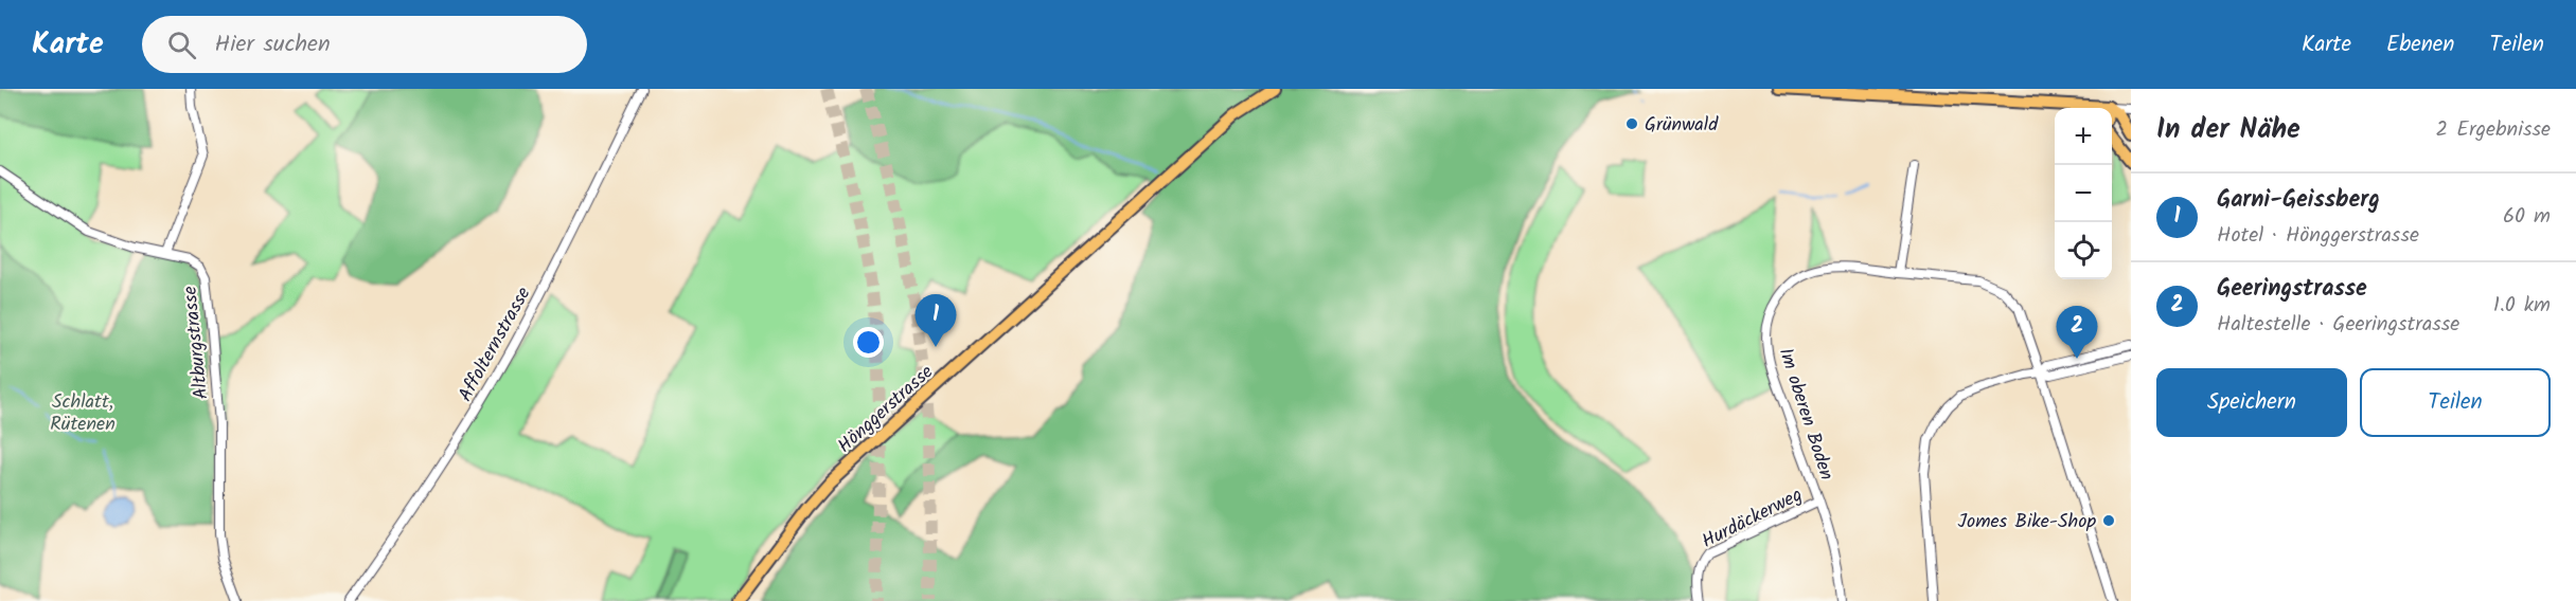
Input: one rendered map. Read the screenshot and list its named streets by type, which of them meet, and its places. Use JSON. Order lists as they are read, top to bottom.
{
  "streets": {
    "main road": ["Hönggerstrasse"],
    "street": [
      "Altburgstrasse",
      "Affolternstrasse",
      "Im oberen Boden",
      "Hurdäckerweg"
    ]
  },
  "crossings": [
    ["Im oberen Boden", "Hurdäckerweg"]
  ],
  "parks": ["Schlatt, Rütenen"],
  "places": ["Grünwald", "Jomes Bike-Shop"],
  "page": {
    "header": "Karte",
    "search": "Hier suchen",
    "nav": ["Karte", "Ebenen", "Teilen"],
    "heading": ["In der Nähe", "2 Ergebnisse"],
    "map_buttons": ["+", "−"],
    "list": [
      {
        "mark": "1",
        "name": "Garni-Geissberg",
        "note": "Hotel · Hönggerstrasse",
        "value": "60 m"
      },
      {
        "mark": "2",
        "name": "Geeringstrasse",
        "note": "Haltestelle · Geeringstrasse",
        "value": "1.0 km"
      }
    ],
    "pins": ["1", "2"],
    "buttons": ["Speichern", "Teilen"]
  }
}
